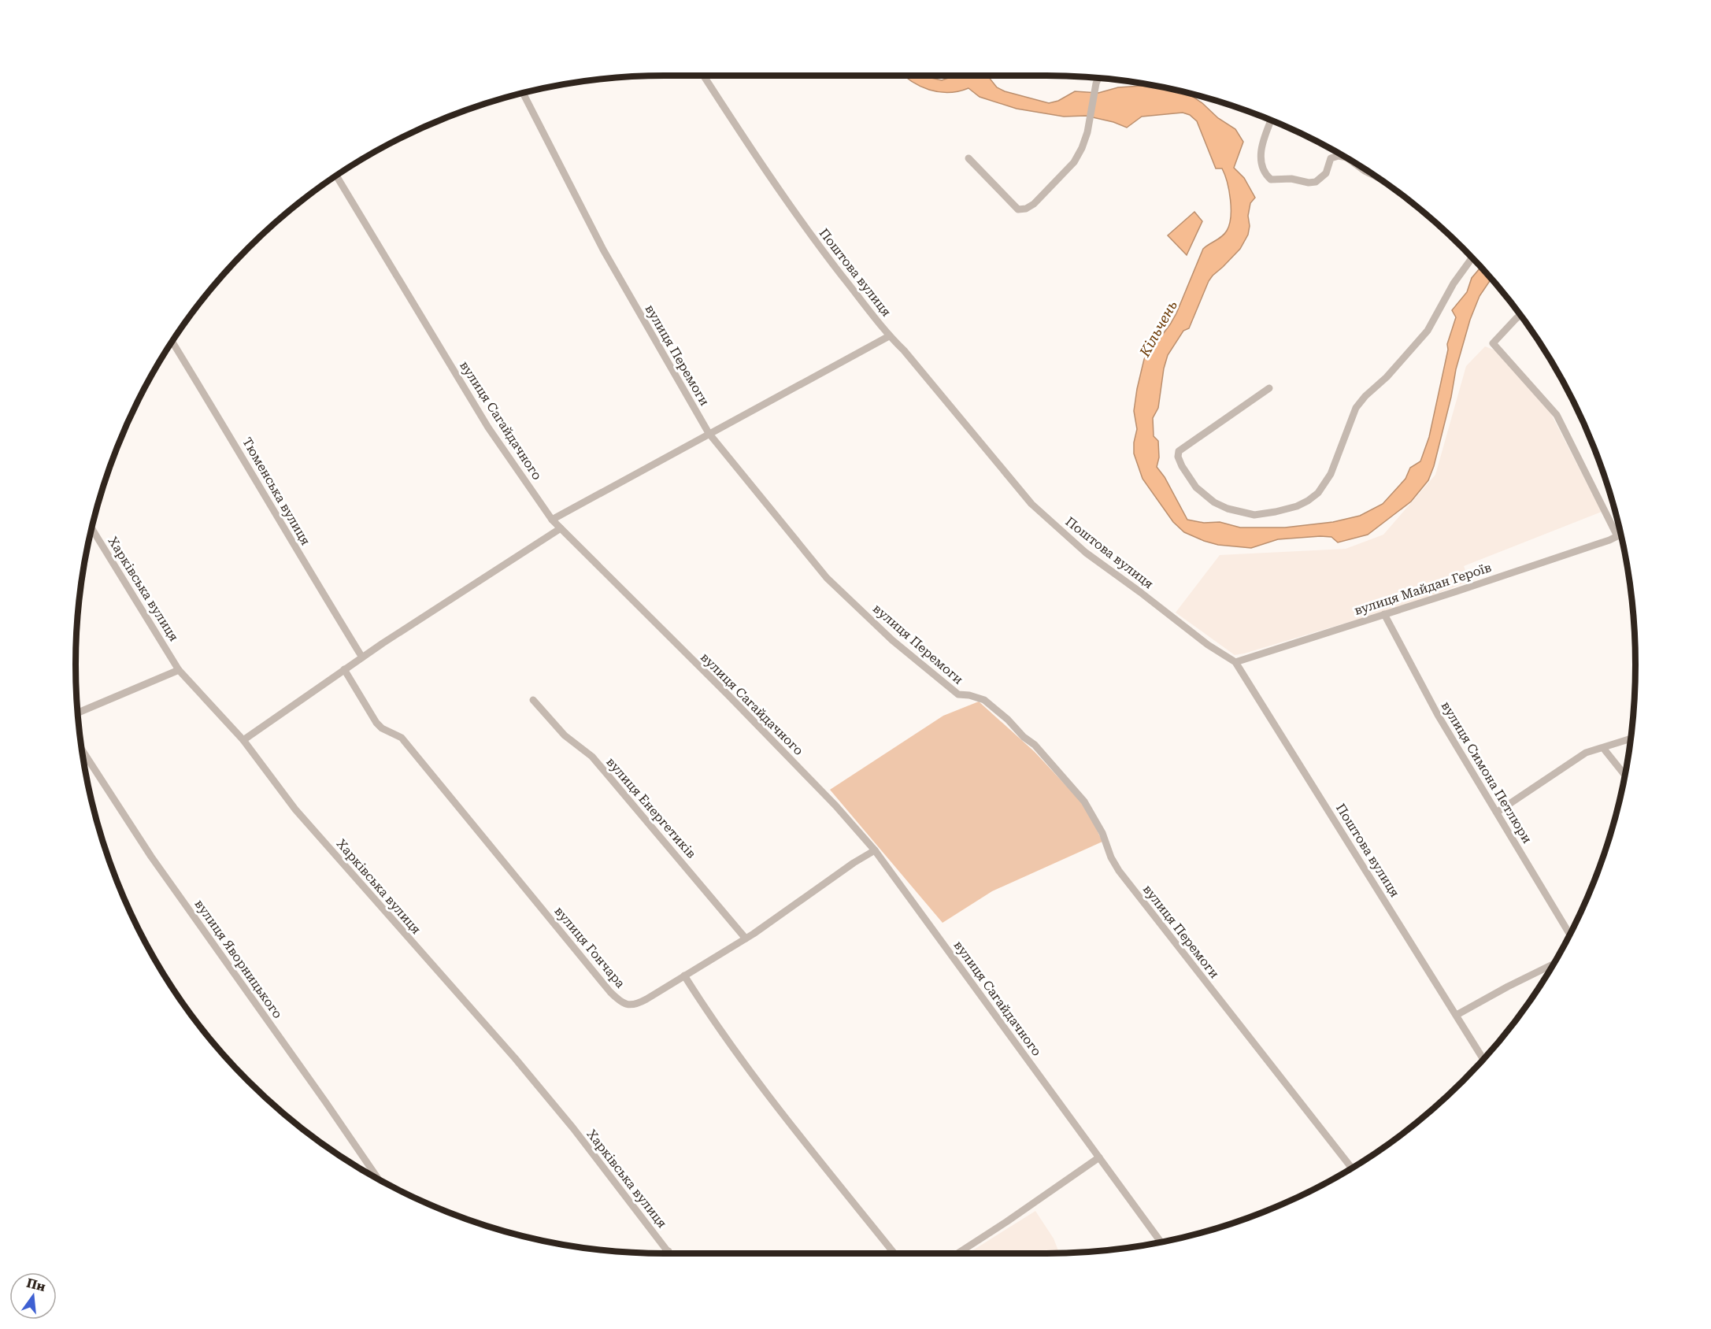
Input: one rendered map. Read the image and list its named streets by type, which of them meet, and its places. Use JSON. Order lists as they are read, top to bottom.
{
  "streets": {
    "street": [
      "Поштова вулиця",
      "вулиця Перемоги",
      "вулиця Сагайдачного",
      "Тюменська вулиця",
      "Харківська вулиця",
      "вулиця Майдан Героїв",
      "вулиця Симона Петлюри",
      "вулиця Енергетиків",
      "вулиця Гончара",
      "вулиця Яворницького"
    ]
  },
  "crossings": [
    ["Поштова вулиця", "вулиця Майдан Героїв"],
    ["вулиця Майдан Героїв", "вулиця Симона Петлюри"]
  ],
  "water": ["Кільчень"],
  "north": "top"
}
